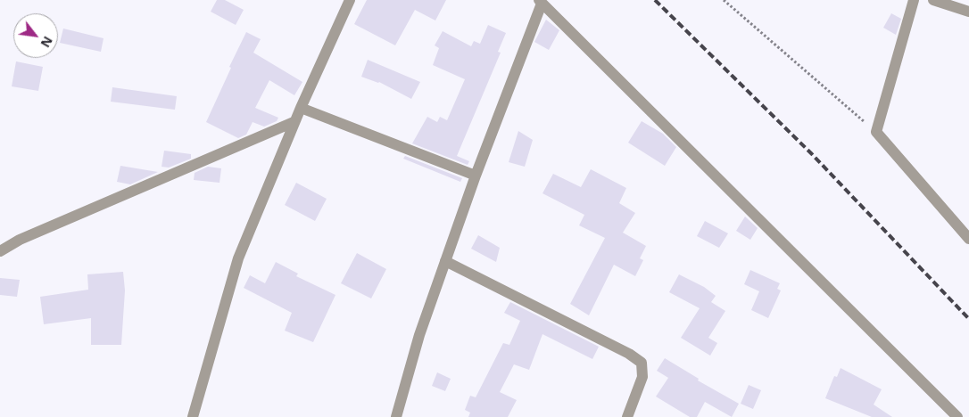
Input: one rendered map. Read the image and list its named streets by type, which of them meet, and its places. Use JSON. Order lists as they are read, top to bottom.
{
  "north": "bottom right"
}
